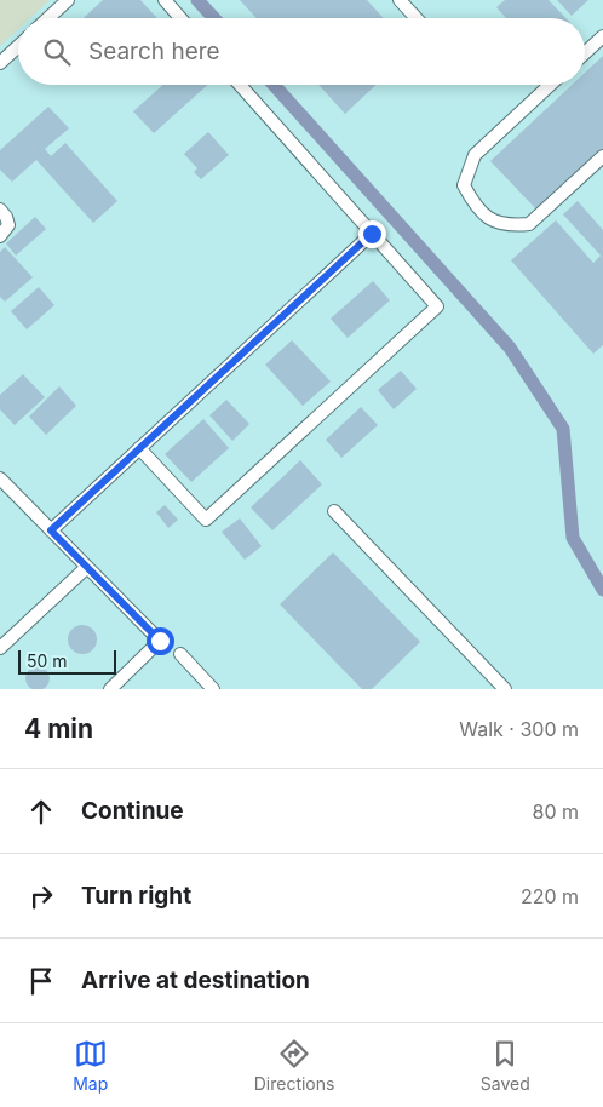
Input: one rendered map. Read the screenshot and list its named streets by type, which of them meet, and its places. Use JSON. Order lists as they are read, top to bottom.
{
  "scale_bar": "50 m",
  "page": {
    "search": "Search here",
    "scale": "50 m",
    "heading": ["4 min", "Walk · 300 m"],
    "list": [
      ["Continue", "80 m"],
      ["Turn right", "220 m"],
      "Arrive at destination"
    ],
    "nav": ["Map", "Directions", "Saved"]
  }
}
